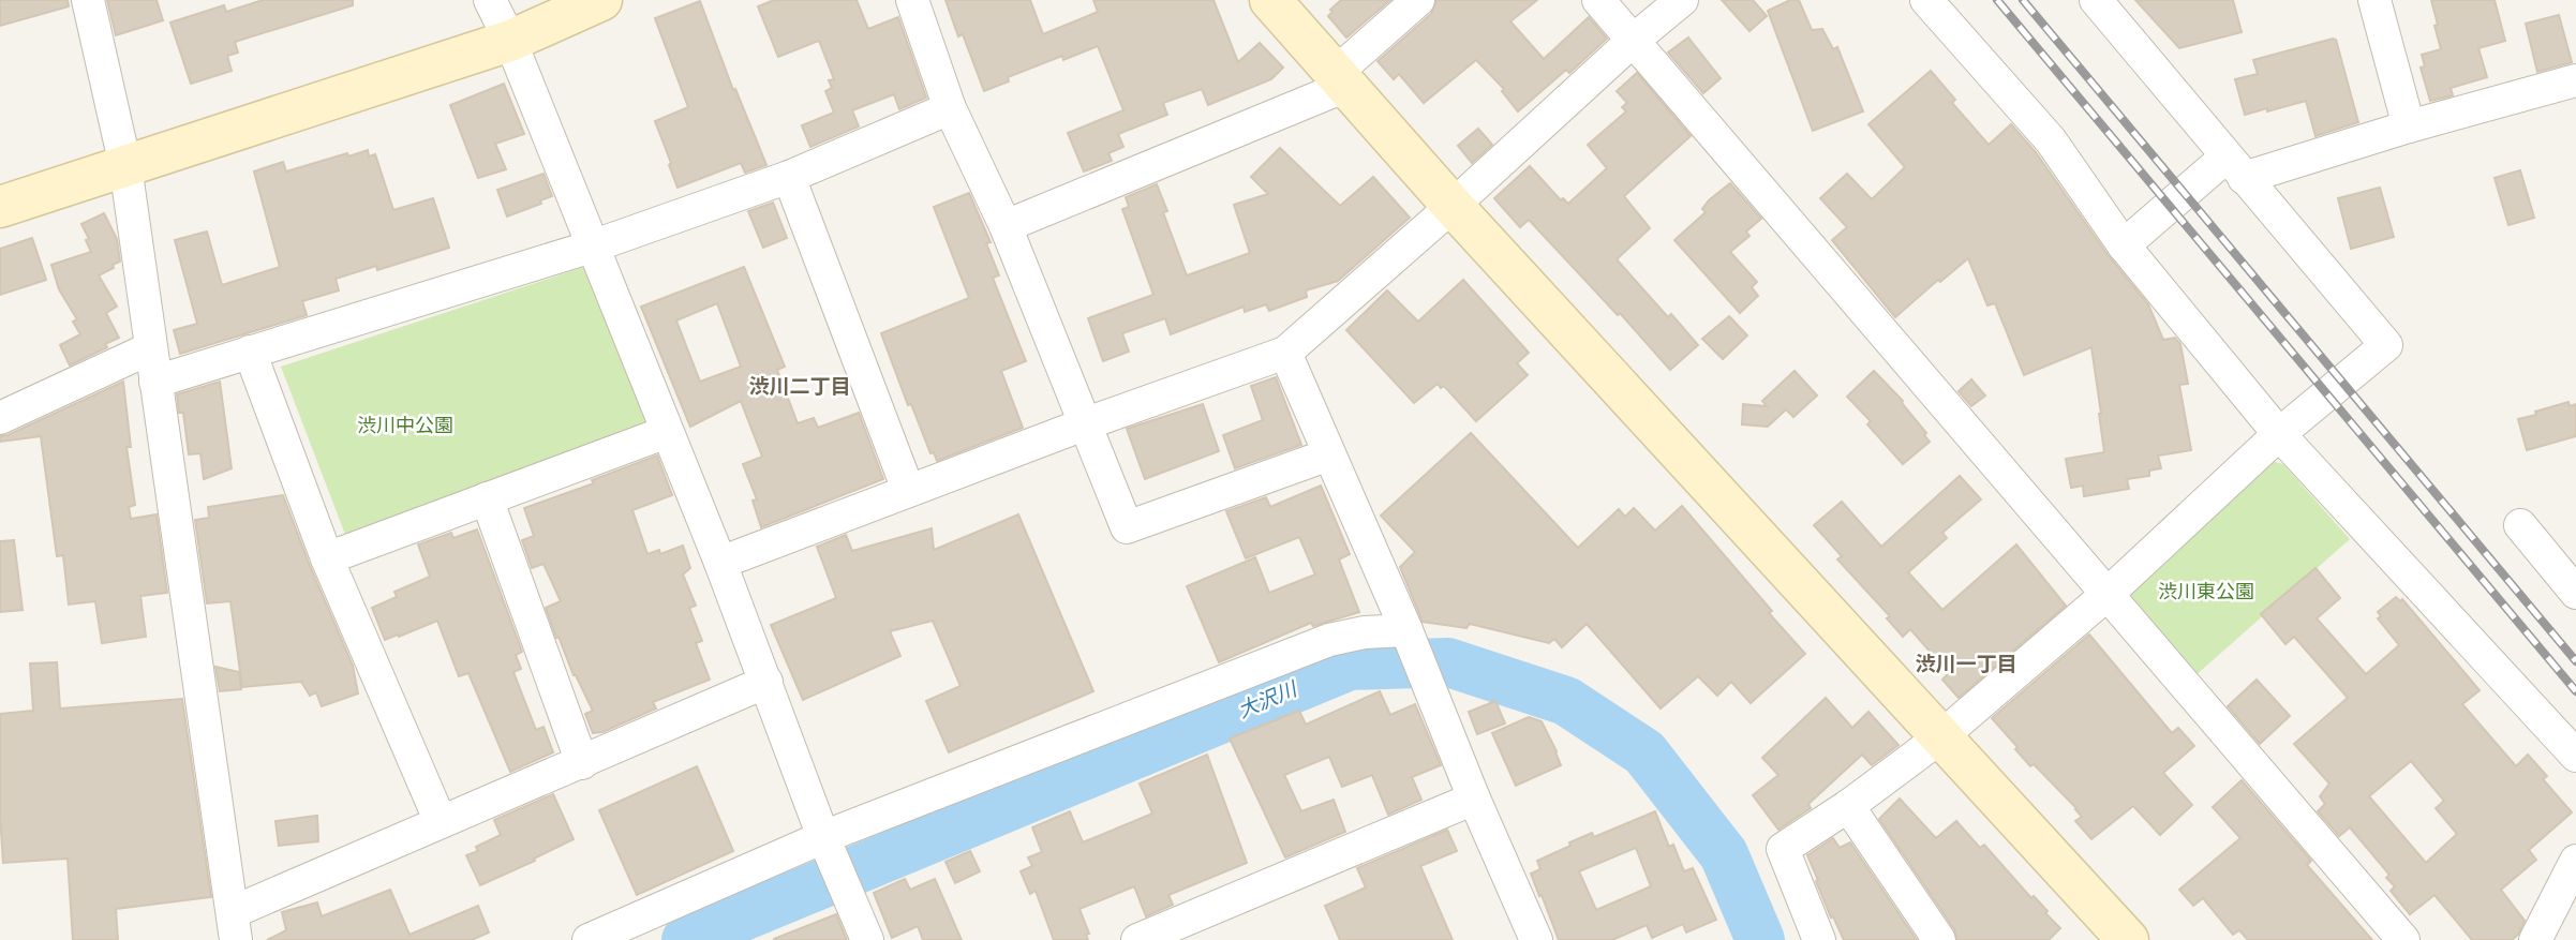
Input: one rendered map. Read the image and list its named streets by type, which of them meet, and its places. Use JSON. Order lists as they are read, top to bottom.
{
  "districts": ["渋川二丁目", "渋川一丁目"],
  "water": ["大沢川"],
  "parks": ["渋川中公園", "渋川東公園"]
}
